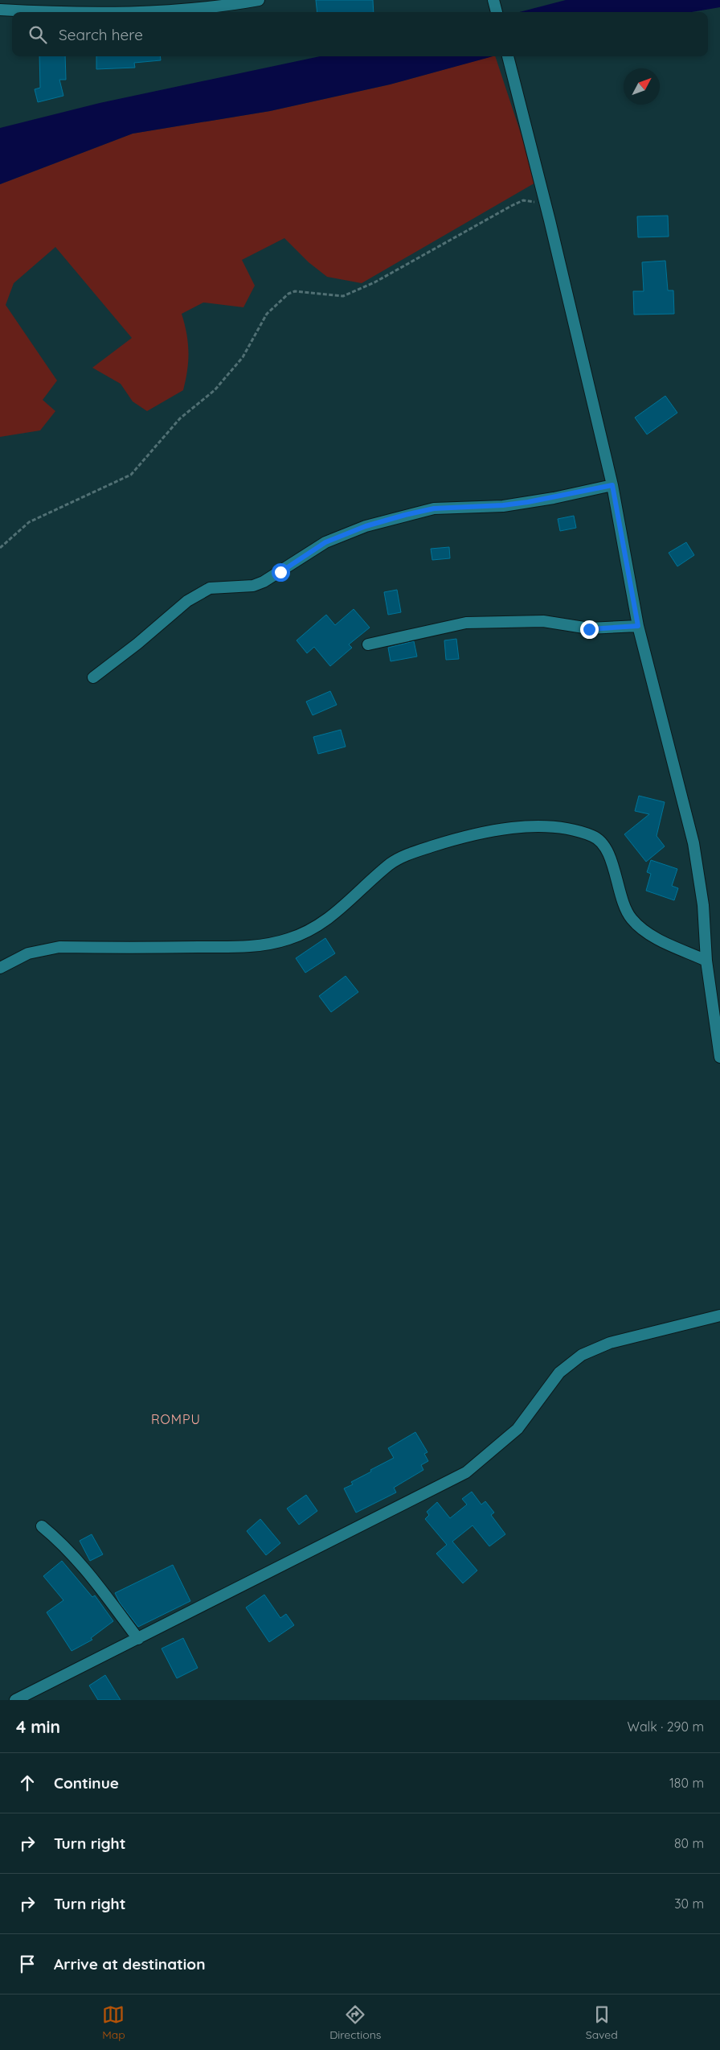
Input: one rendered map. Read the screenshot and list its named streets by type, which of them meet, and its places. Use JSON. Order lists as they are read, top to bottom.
{
  "districts": ["ROMPU"],
  "north": "top right",
  "page": {
    "search": "Search here",
    "heading": ["4 min", "Walk · 290 m"],
    "list": [
      ["Continue", "180 m"],
      ["Turn right", "80 m"],
      ["Turn right", "30 m"],
      "Arrive at destination"
    ],
    "nav": ["Map", "Directions", "Saved"]
  }
}
